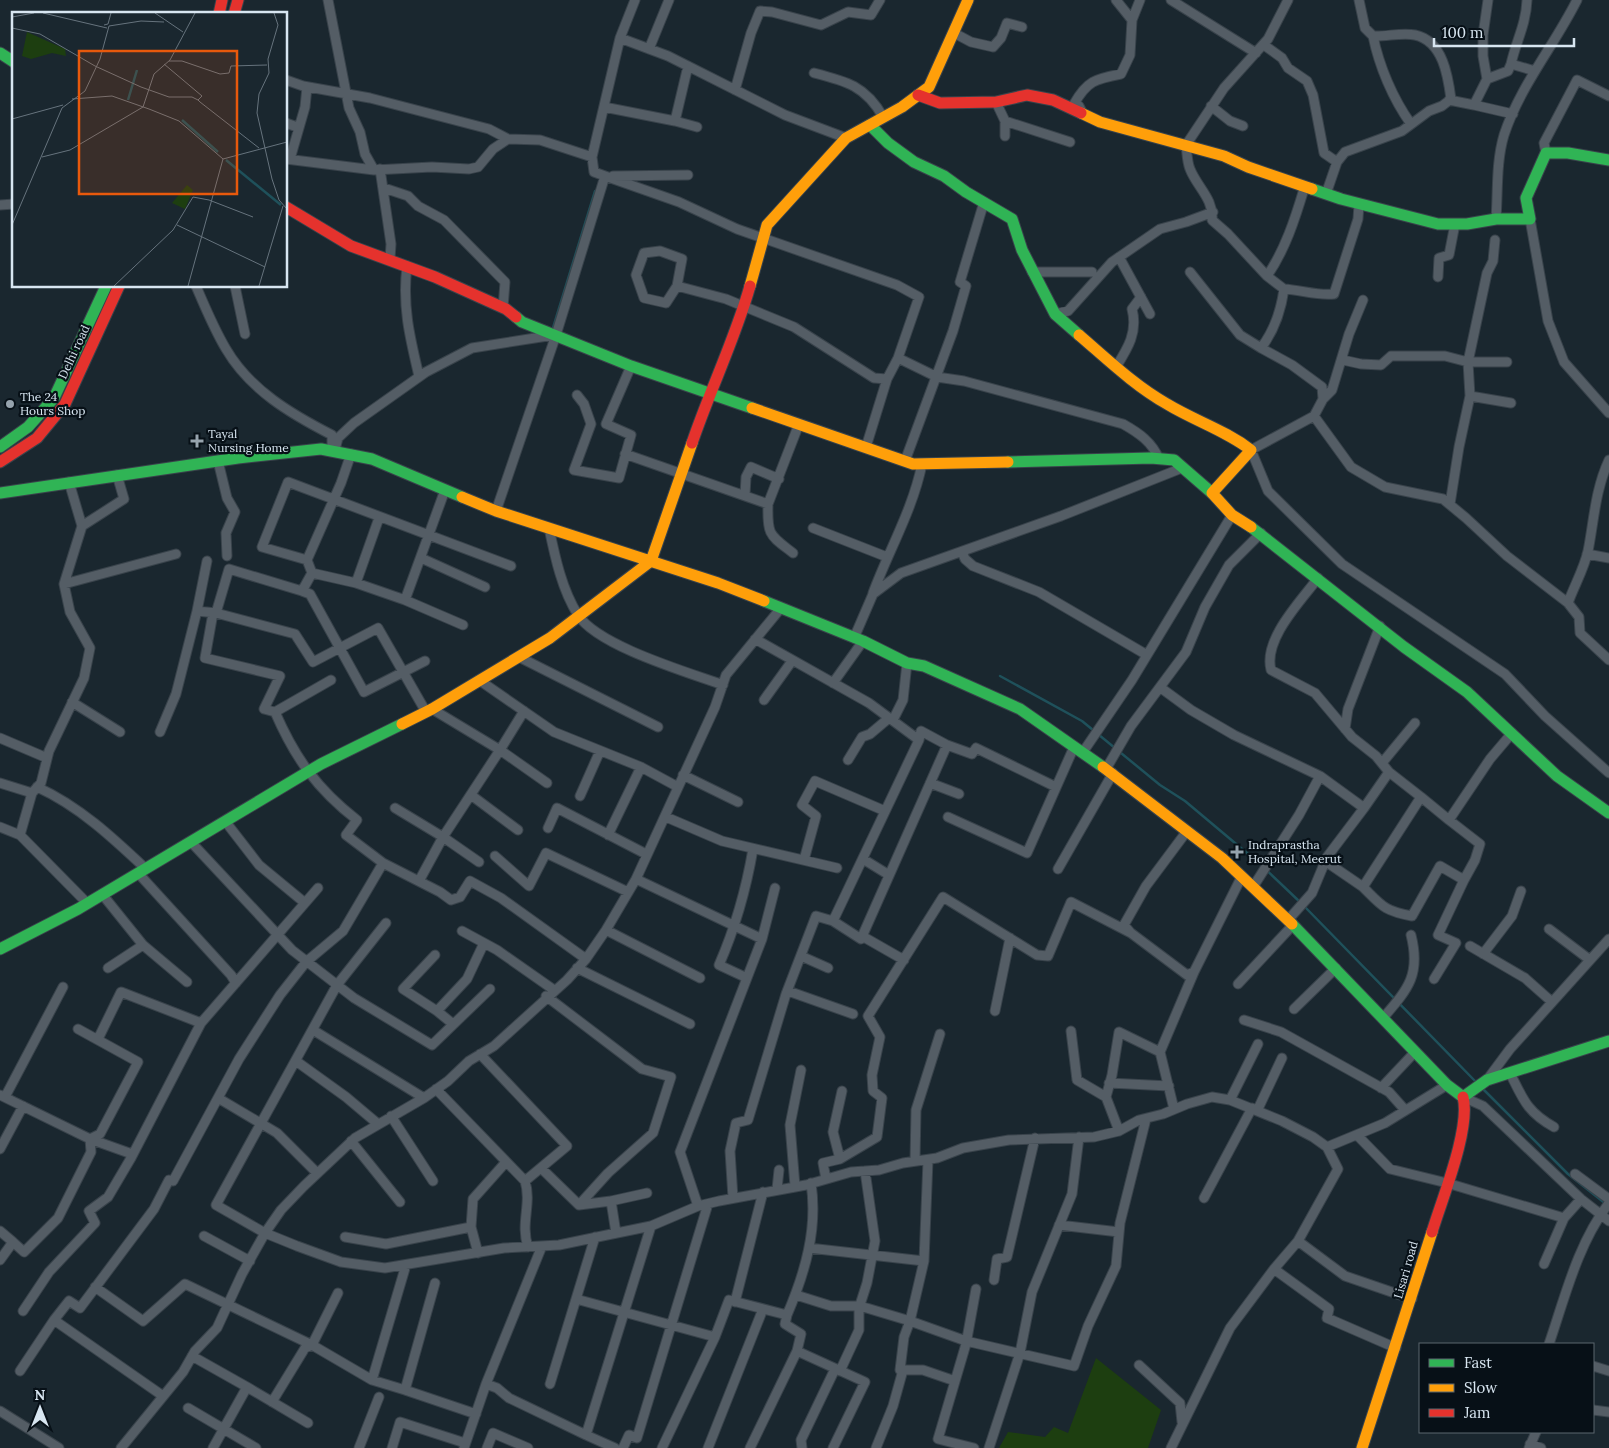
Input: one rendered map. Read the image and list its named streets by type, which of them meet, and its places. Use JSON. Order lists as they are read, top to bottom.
{
  "streets": {
    "street": ["Delhi road", "Lisari road"]
  },
  "places": {
    "other": ["The 24 Hours Shop"],
    "health": ["Tayal Nursing Home", "Indraprastha Hospital, Meerut"]
  },
  "legend": ["Fast", "Slow", "Jam"],
  "scale_bar": "100 m",
  "north": "top"
}
